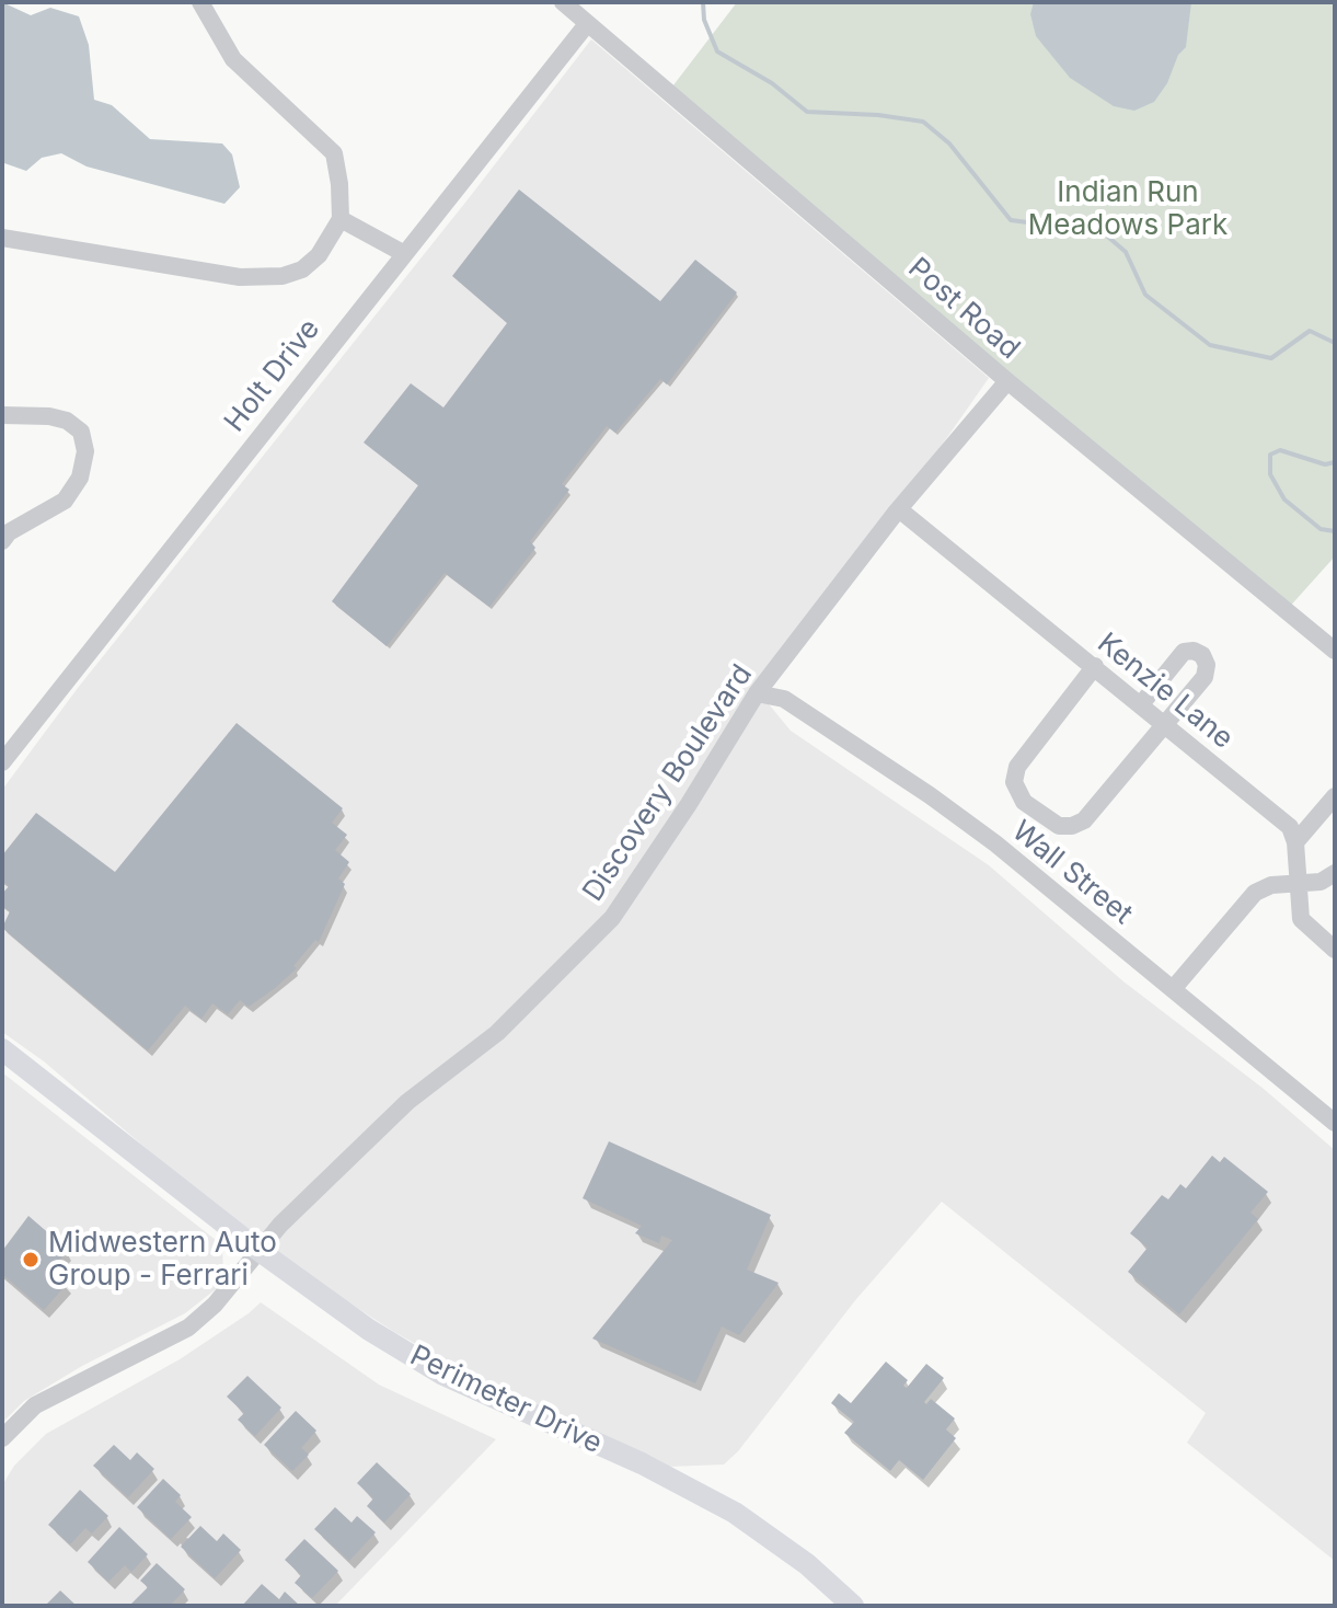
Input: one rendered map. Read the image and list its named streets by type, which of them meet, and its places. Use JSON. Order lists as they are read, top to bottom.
{
  "streets": {
    "main road": ["Perimeter Drive"],
    "street": [
      "Post Road",
      "Holt Drive",
      "Kenzie Lane",
      "Discovery Boulevard",
      "Wall Street"
    ]
  },
  "crossings": [
    ["Post Road", "Holt Drive"],
    ["Post Road", "Discovery Boulevard"],
    ["Kenzie Lane", "Discovery Boulevard"],
    ["Discovery Boulevard", "Wall Street"],
    ["Discovery Boulevard", "Perimeter Drive"]
  ],
  "parks": ["Indian Run Meadows Park"],
  "places": ["Midwestern Auto Group - Ferrari"]
}
